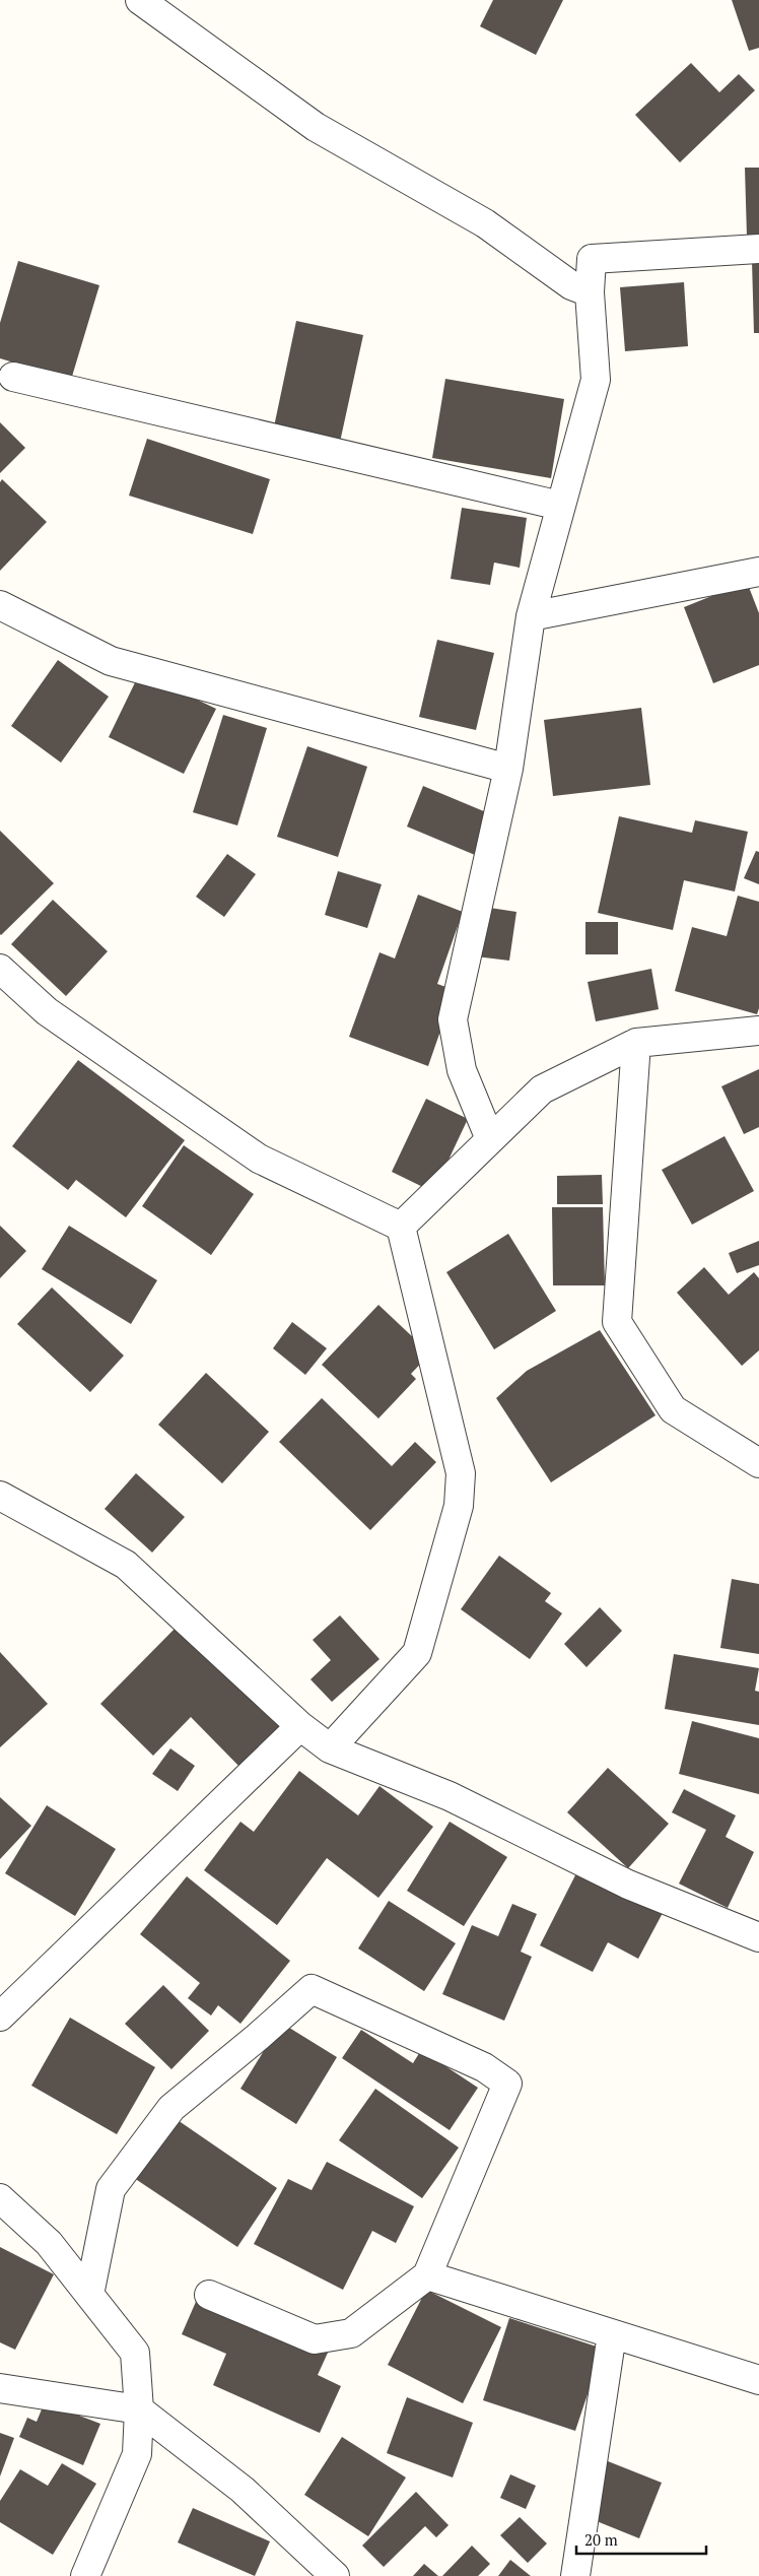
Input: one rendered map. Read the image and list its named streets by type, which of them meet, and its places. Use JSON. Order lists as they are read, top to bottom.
{
  "scale_bar": "20 m"
}
